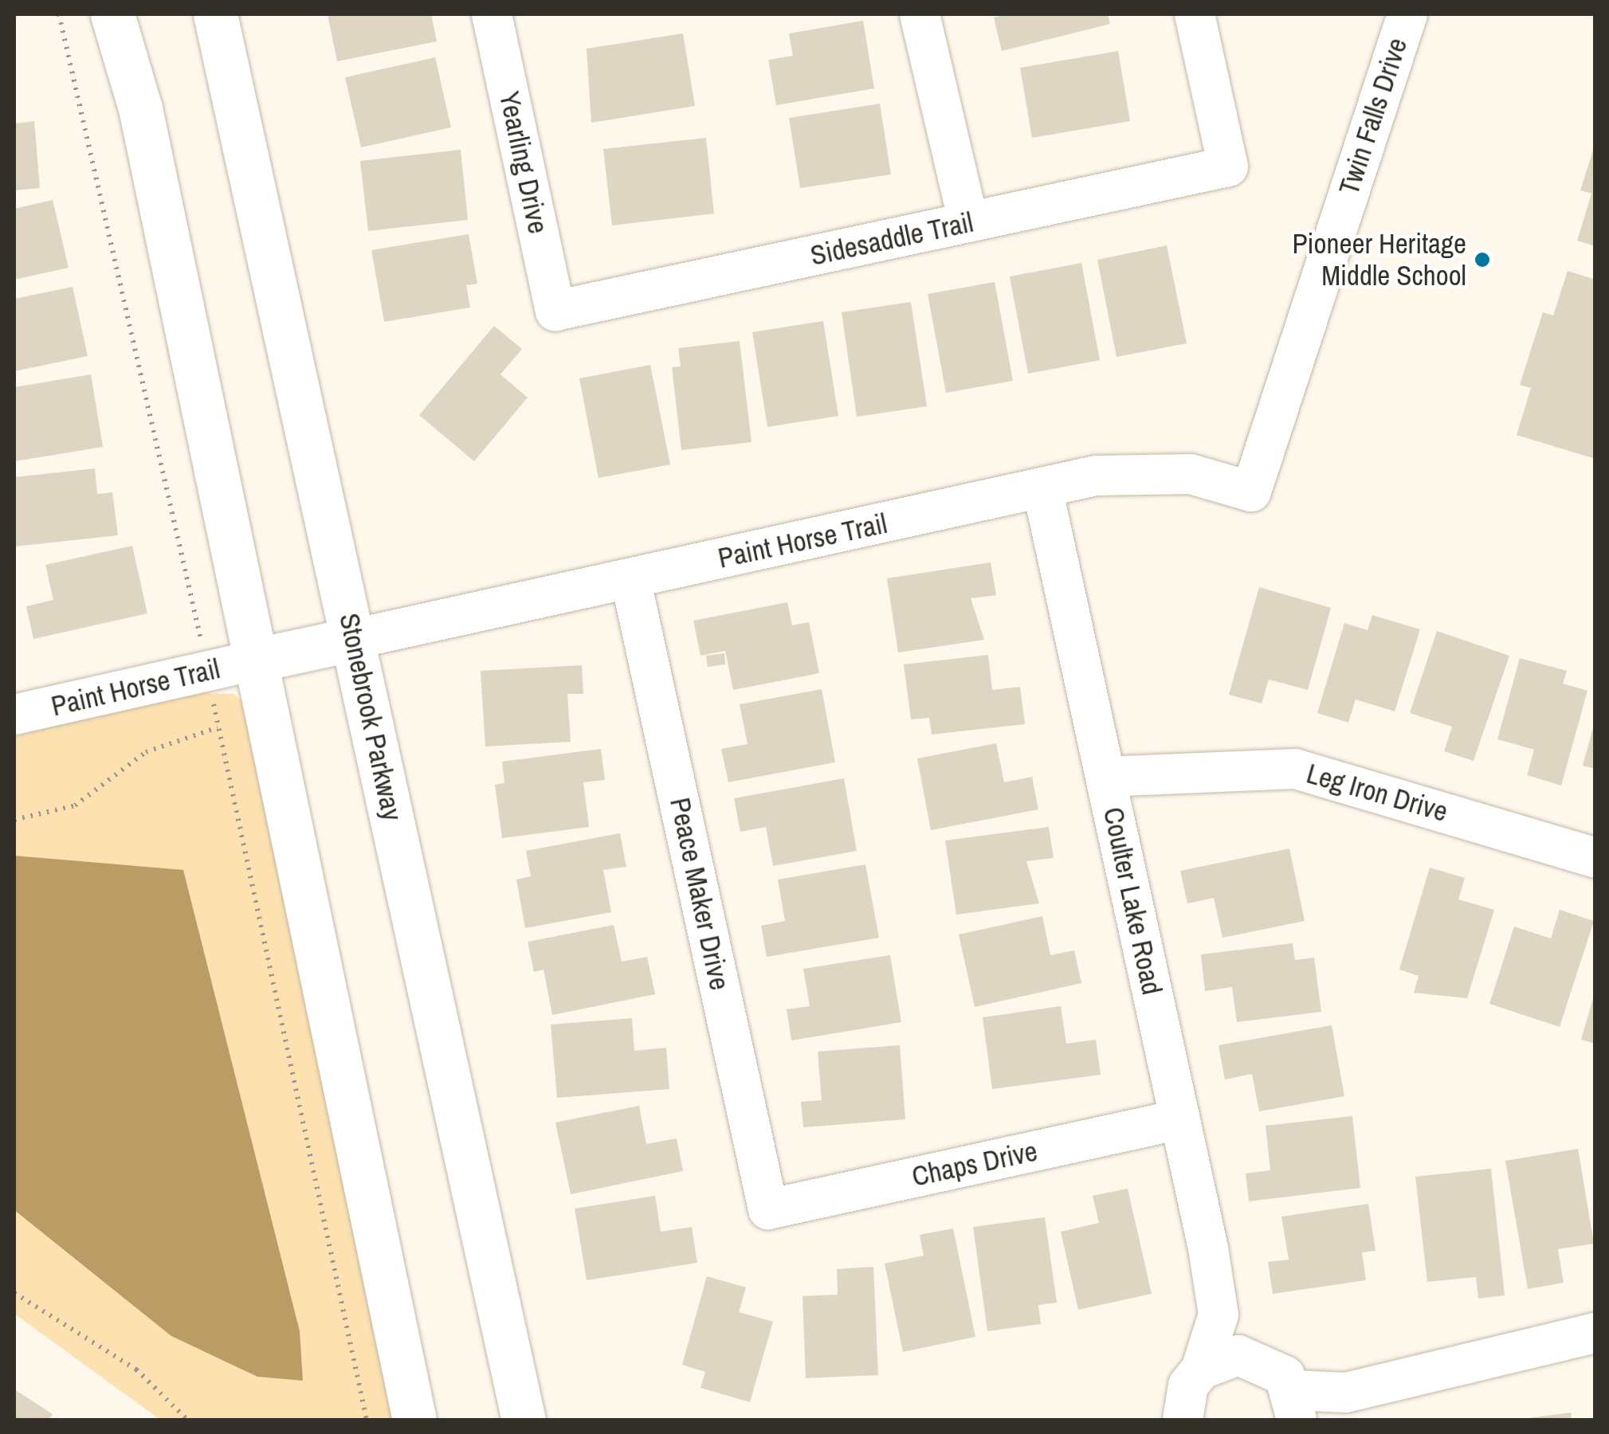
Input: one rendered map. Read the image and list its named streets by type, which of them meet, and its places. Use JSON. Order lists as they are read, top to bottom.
{
  "streets": {
    "main road": ["Stonebrook Parkway"],
    "street": [
      "Twin Falls Drive",
      "Yearling Drive",
      "Sidesaddle Trail",
      "Paint Horse Trail",
      "Leg Iron Drive",
      "Peace Maker Drive",
      "Coulter Lake Road",
      "Chaps Drive"
    ]
  },
  "crossings": [
    ["Twin Falls Drive", "Paint Horse Trail"],
    ["Yearling Drive", "Sidesaddle Trail"],
    ["Paint Horse Trail", "Stonebrook Parkway"],
    ["Paint Horse Trail", "Peace Maker Drive"],
    ["Paint Horse Trail", "Coulter Lake Road"],
    ["Leg Iron Drive", "Coulter Lake Road"],
    ["Peace Maker Drive", "Chaps Drive"],
    ["Coulter Lake Road", "Chaps Drive"]
  ],
  "places": ["Pioneer Heritage Middle School"]
}
